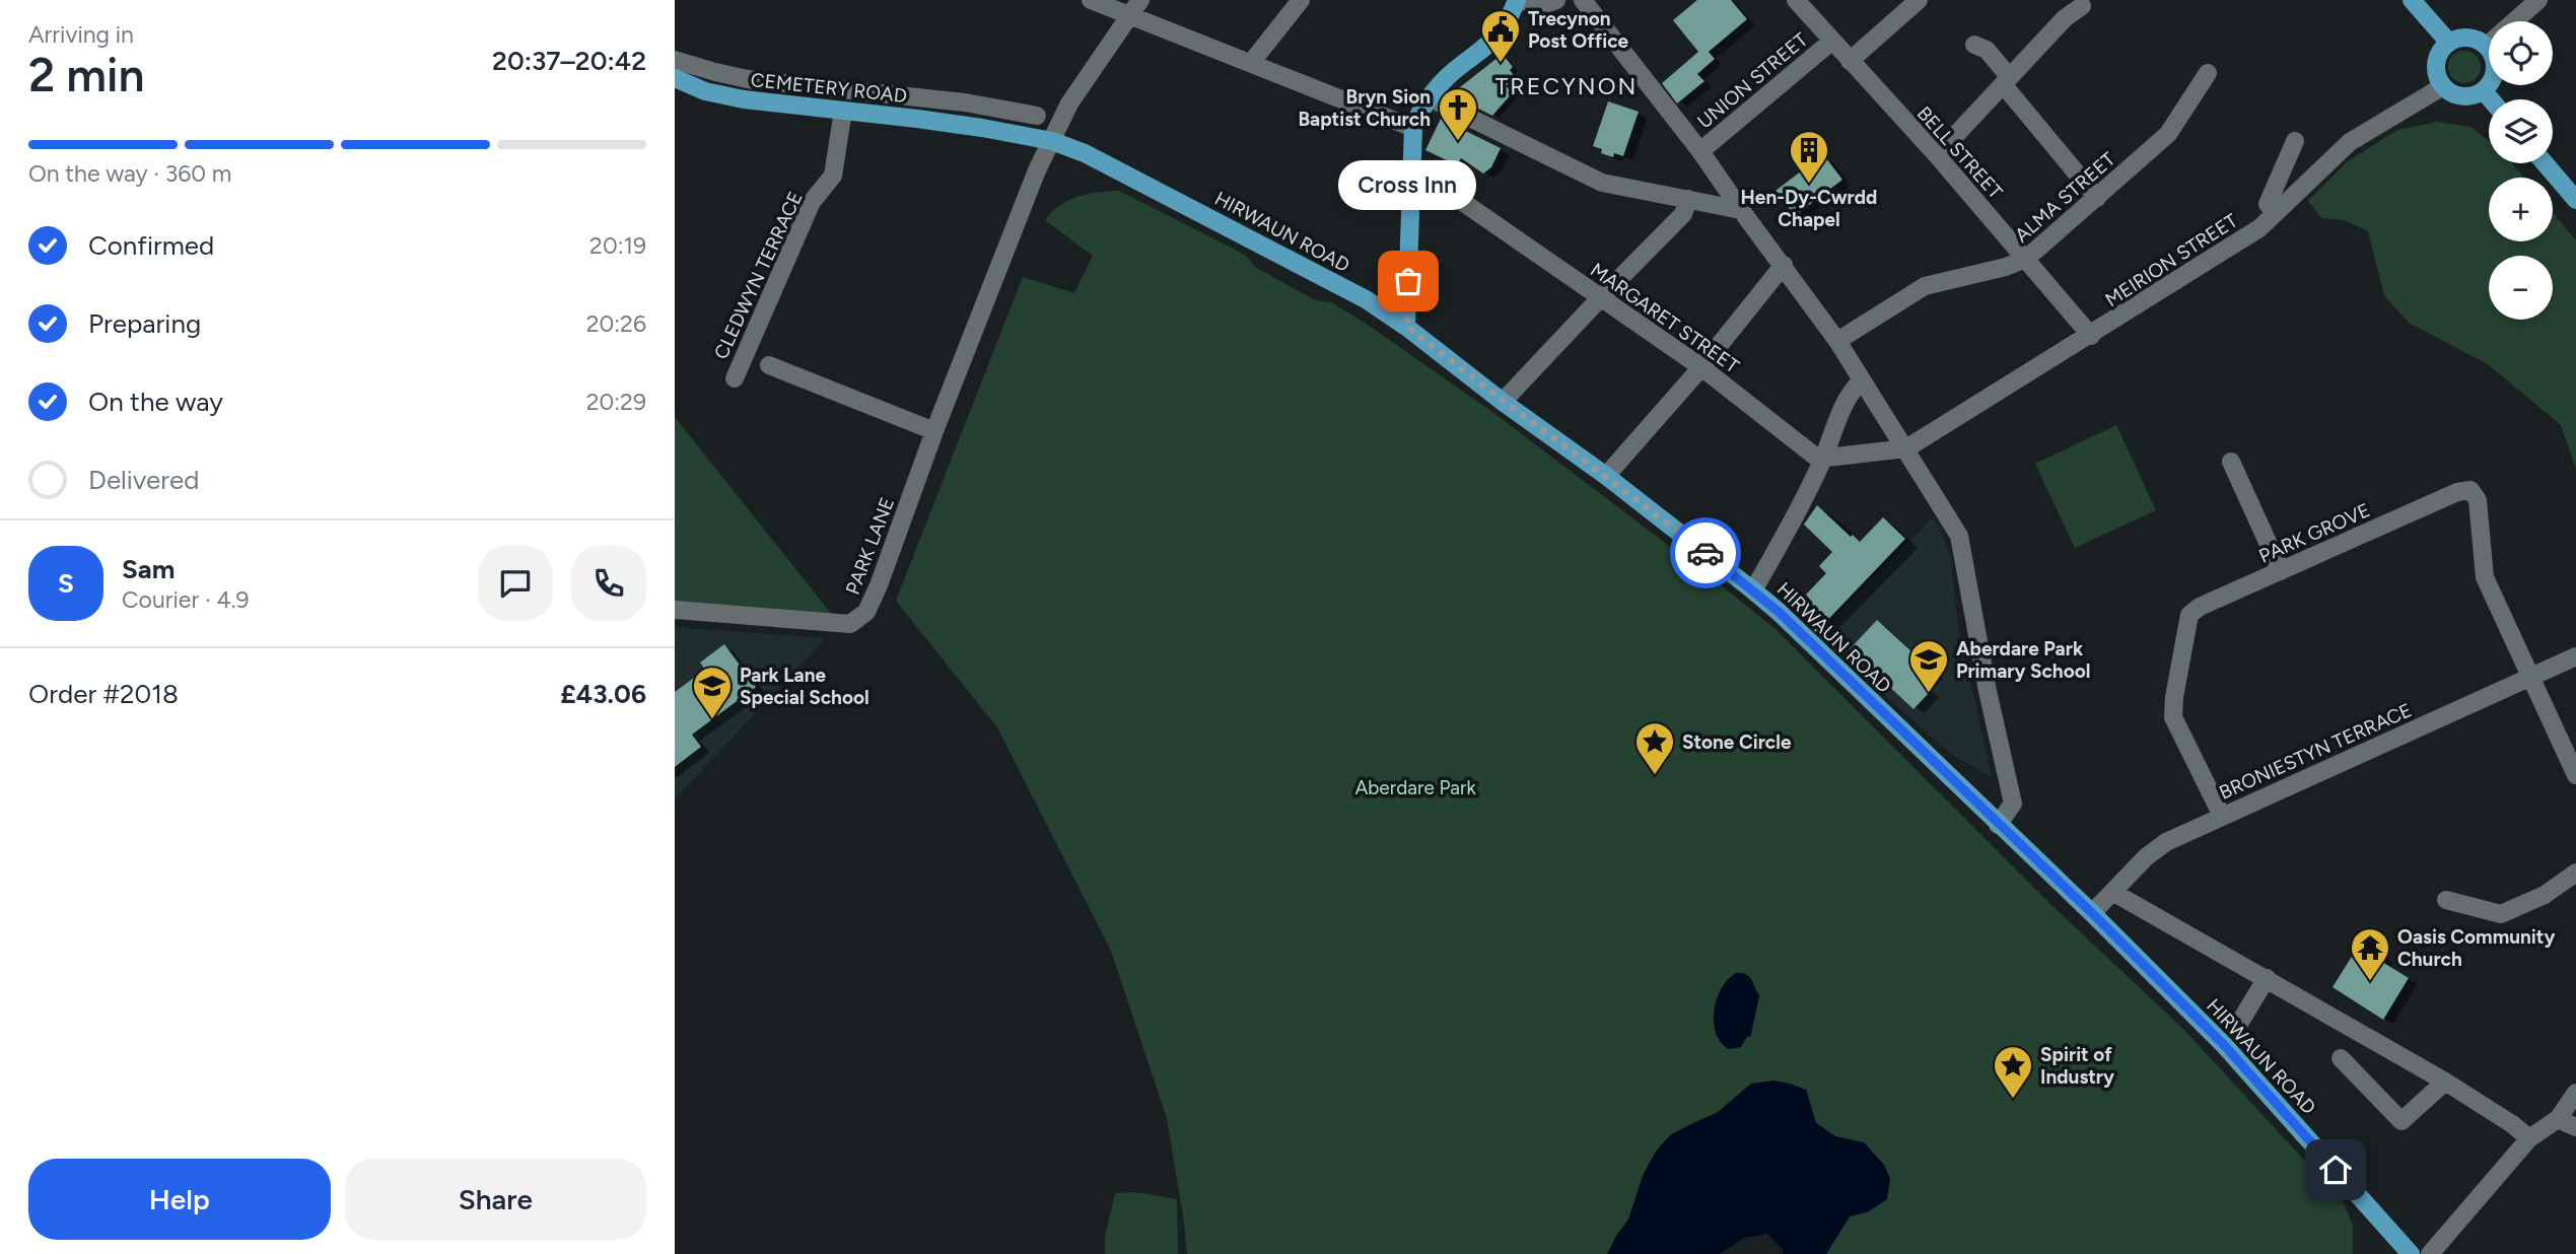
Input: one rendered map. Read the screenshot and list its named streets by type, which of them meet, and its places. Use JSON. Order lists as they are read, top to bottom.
{
  "streets": {
    "main road": ["CEMETERY ROAD", "HIRWAUN ROAD"],
    "street": [
      "UNION STREET",
      "BELL STREET",
      "ALMA STREET",
      "MEIRION STREET",
      "CLEDWYN TERRACE",
      "MARGARET STREET",
      "PARK GROVE",
      "PARK LANE",
      "BRONIESTYN TERRACE"
    ]
  },
  "crossings": [
    ["UNION STREET", "BELL STREET"],
    ["CEMETERY ROAD", "HIRWAUN ROAD"],
    ["CEMETERY ROAD", "CLEDWYN TERRACE"],
    ["CEMETERY ROAD", "PARK LANE"],
    ["BELL STREET", "ALMA STREET"],
    ["BELL STREET", "MEIRION STREET"],
    ["HIRWAUN ROAD", "PARK LANE"],
    ["HIRWAUN ROAD", "BRONIESTYN TERRACE"],
    ["PARK GROVE", "BRONIESTYN TERRACE"]
  ],
  "districts": ["TRECYNON"],
  "parks": ["Aberdare Park"],
  "places": {
    "public building": ["Trecynon Post Office"],
    "church": ["Bryn Sion Baptist Church"],
    "building": ["Hen-Dy-Cwrdd Chapel"],
    "other": ["Cross Inn"],
    "school or university": ["Aberdare Park Primary School", "Park Lane Special School"],
    "place": ["Stone Circle", "Spirit of Industry"],
    "temple": ["Oasis Community Church"]
  },
  "page": {
    "heading": ["2 min", "Arriving in", "20:37–20:42"],
    "panel": [
      "Sam",
      "Courier · 4.9",
      "Order #2018",
      "£43.06"
    ],
    "map_buttons": ["+", "−"],
    "bar": "On the way · 360 m",
    "bubble": "Cross Inn",
    "list": [
      ["Confirmed", "20:19"],
      ["Preparing", "20:26"],
      ["On the way", "20:29"],
      "Delivered"
    ],
    "round": "S",
    "buttons": ["Help", "Share"]
  }
}
